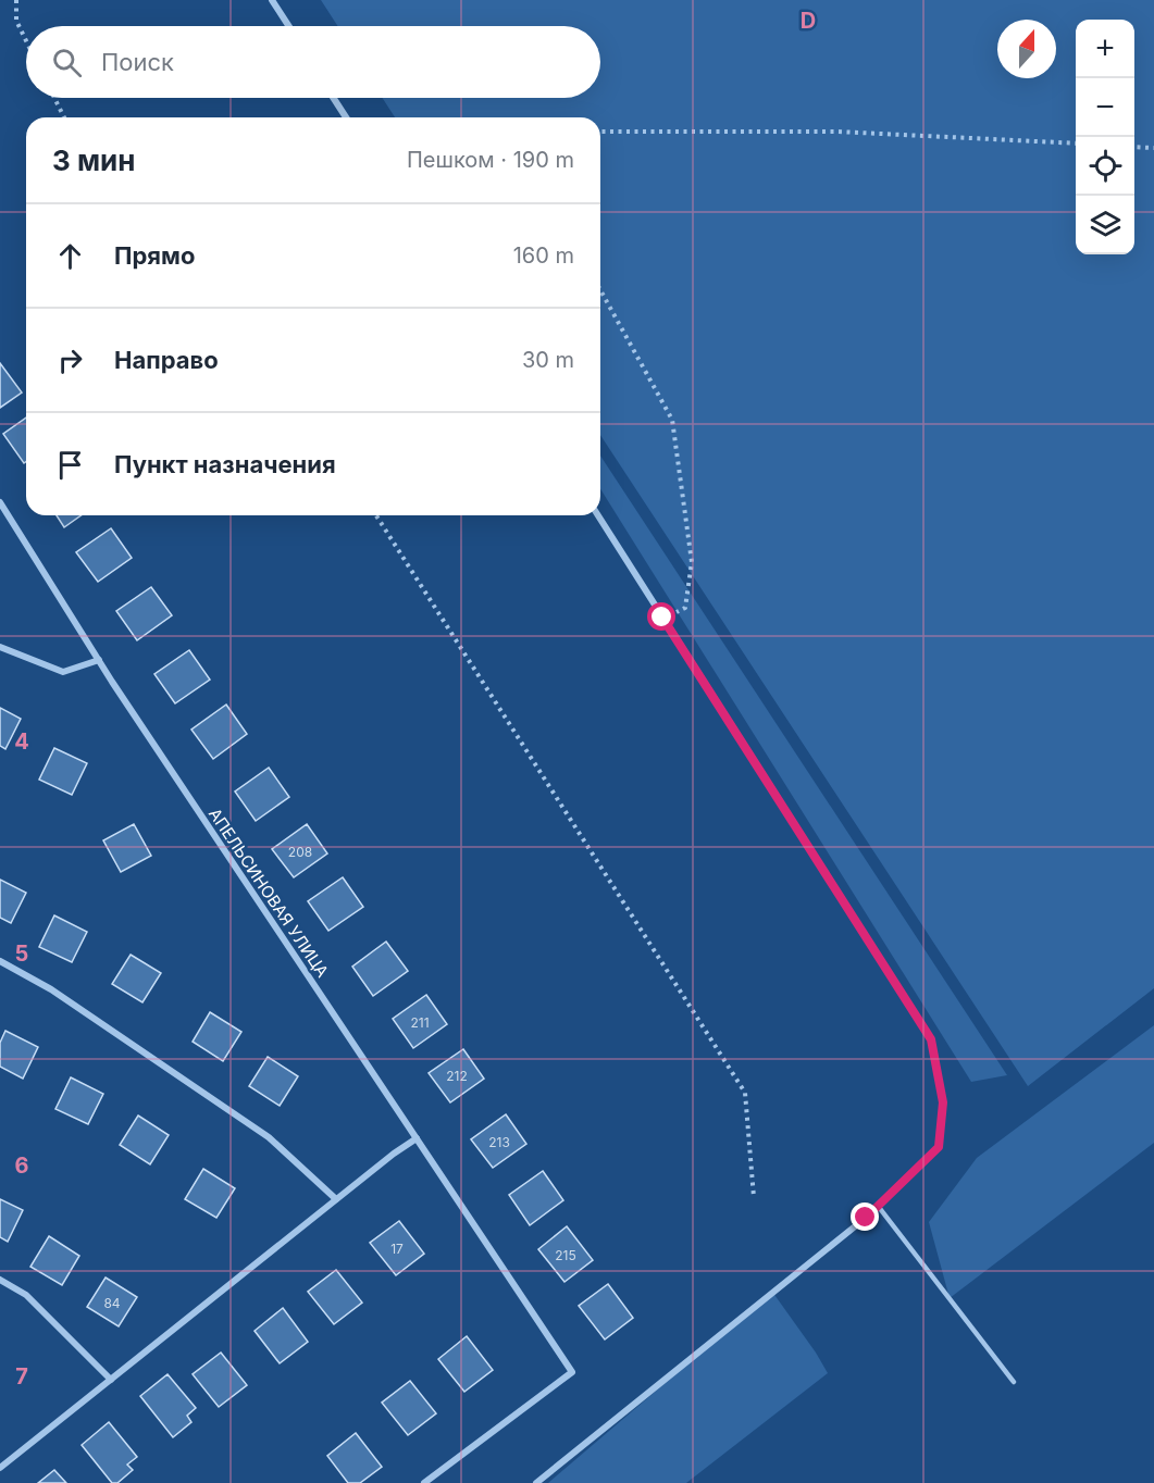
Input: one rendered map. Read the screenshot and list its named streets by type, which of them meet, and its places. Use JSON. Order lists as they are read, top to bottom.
{
  "streets": {
    "street": ["АПЕЛЬСИНОВАЯ УЛИЦА"]
  },
  "house_numbers": [
    "208",
    "211",
    "212",
    "213",
    "17",
    "215",
    "84"
  ],
  "north": "top",
  "page": {
    "map_buttons": ["+", "−"],
    "search": "Поиск",
    "heading": ["3 мин", "Пешком · 190 m"],
    "list": [
      ["Прямо", "160 m"],
      ["Направо", "30 m"],
      "Пункт назначения"
    ]
  },
  "grid": {
    "columns": ["D"],
    "rows": [
      "4",
      "5",
      "6",
      "7"
    ]
  }
}
